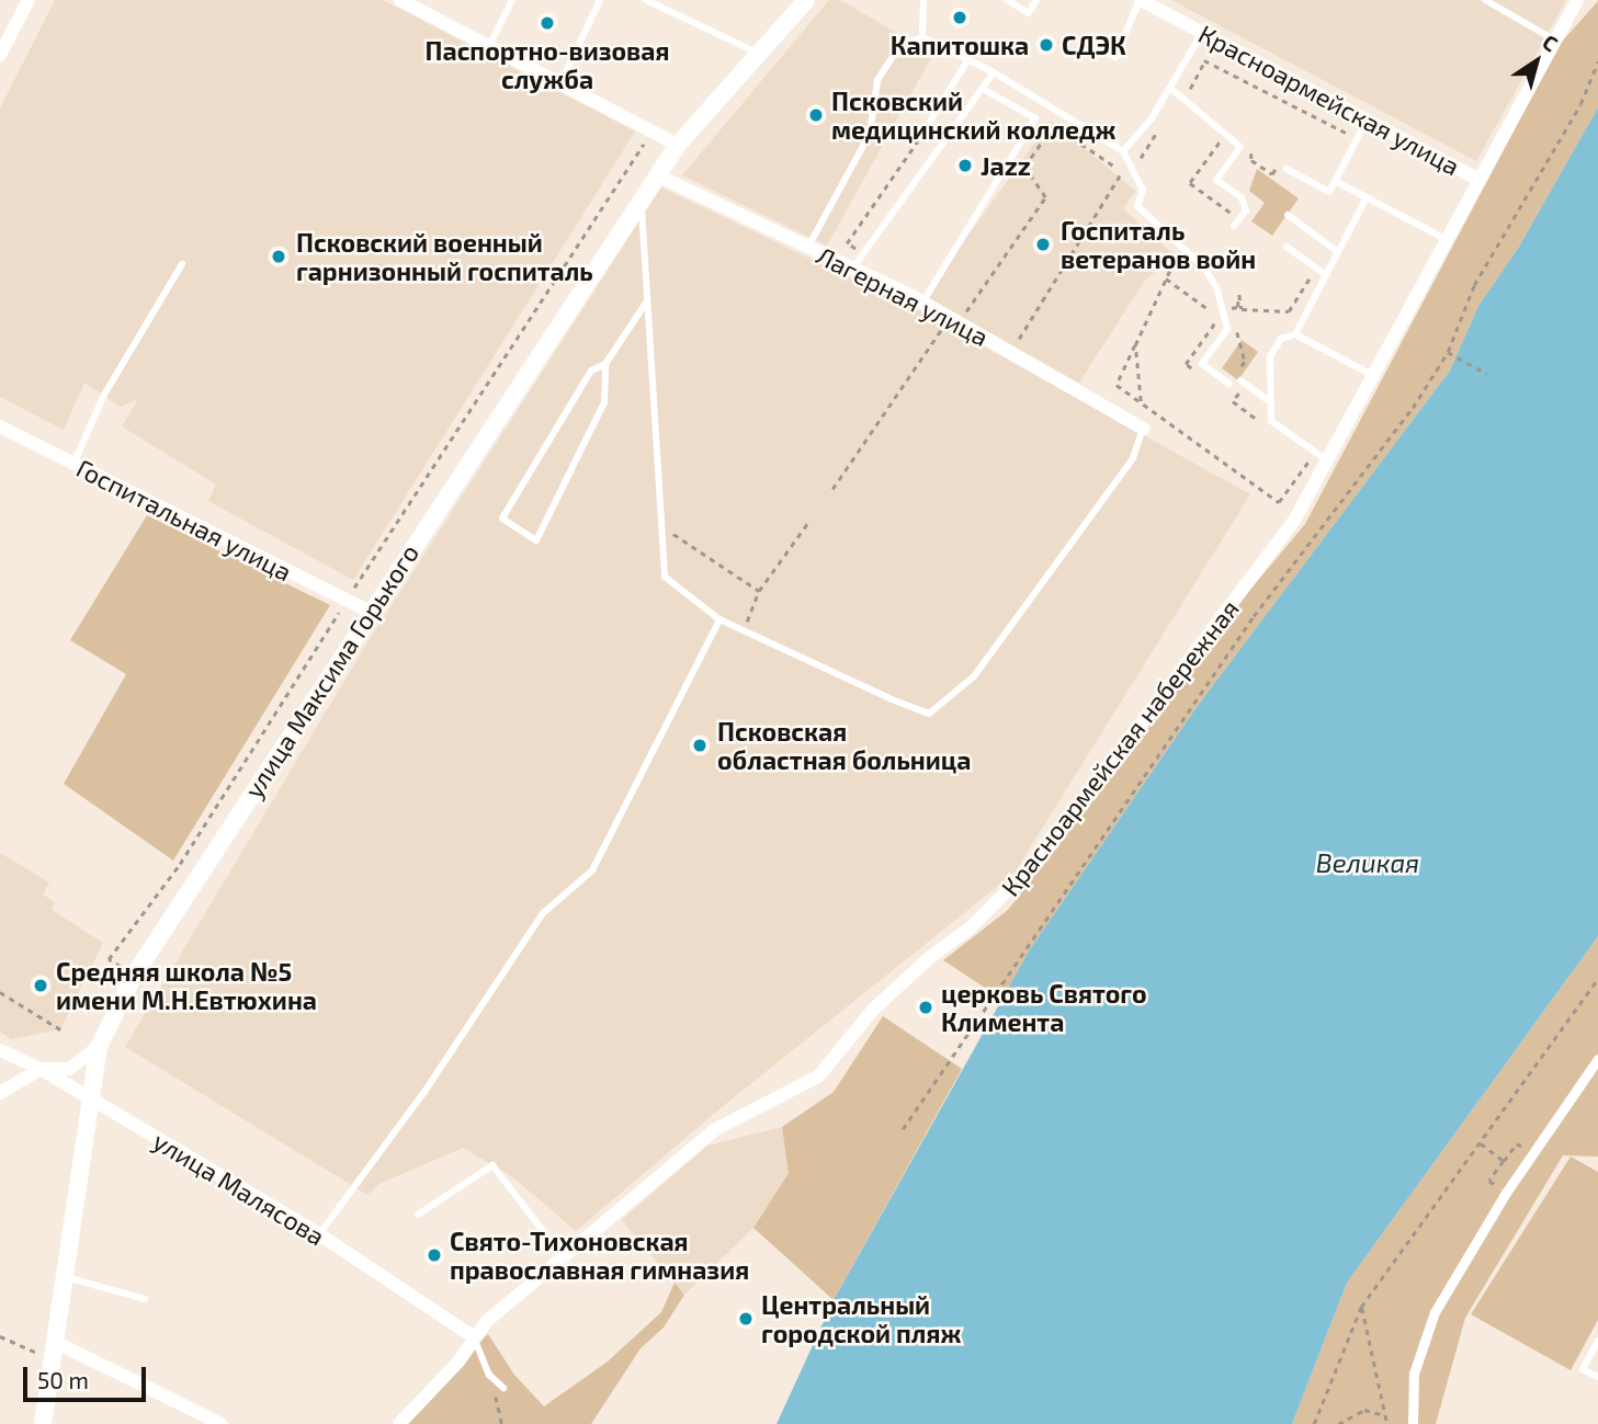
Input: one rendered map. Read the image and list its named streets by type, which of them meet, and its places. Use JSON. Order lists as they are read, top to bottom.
{
  "streets": {
    "main road": ["улица Максима Горького"],
    "street": [
      "Красноармейская улица",
      "Лагерная улица",
      "Госпитальная улица",
      "Красноармейская набережная",
      "улица Малясова"
    ]
  },
  "crossings": [
    ["Красноармейская улица", "Красноармейская набережная"],
    ["Лагерная улица", "улица Максима Горького"],
    ["Госпитальная улица", "улица Максима Горького"],
    ["улица Максима Горького", "улица Малясова"],
    ["Красноармейская набережная", "улица Малясова"]
  ],
  "water": ["Великая"],
  "places": [
    "Капитошка",
    "Паспортно-визовая служба",
    "СДЭК",
    "Псковский медицинский колледж",
    "Jazz",
    "Госпиталь ветеранов войн",
    "Псковский военный гарнизонный госпиталь",
    "Псковская областная больница",
    "Средняя школа №5 имени М.Н.Евтюхина",
    "церковь Святого Климента",
    "Свято-Тихоновская православная гимназия",
    "Центральный городской пляж"
  ],
  "scale_bar": "50 m",
  "north": "top right"
}
